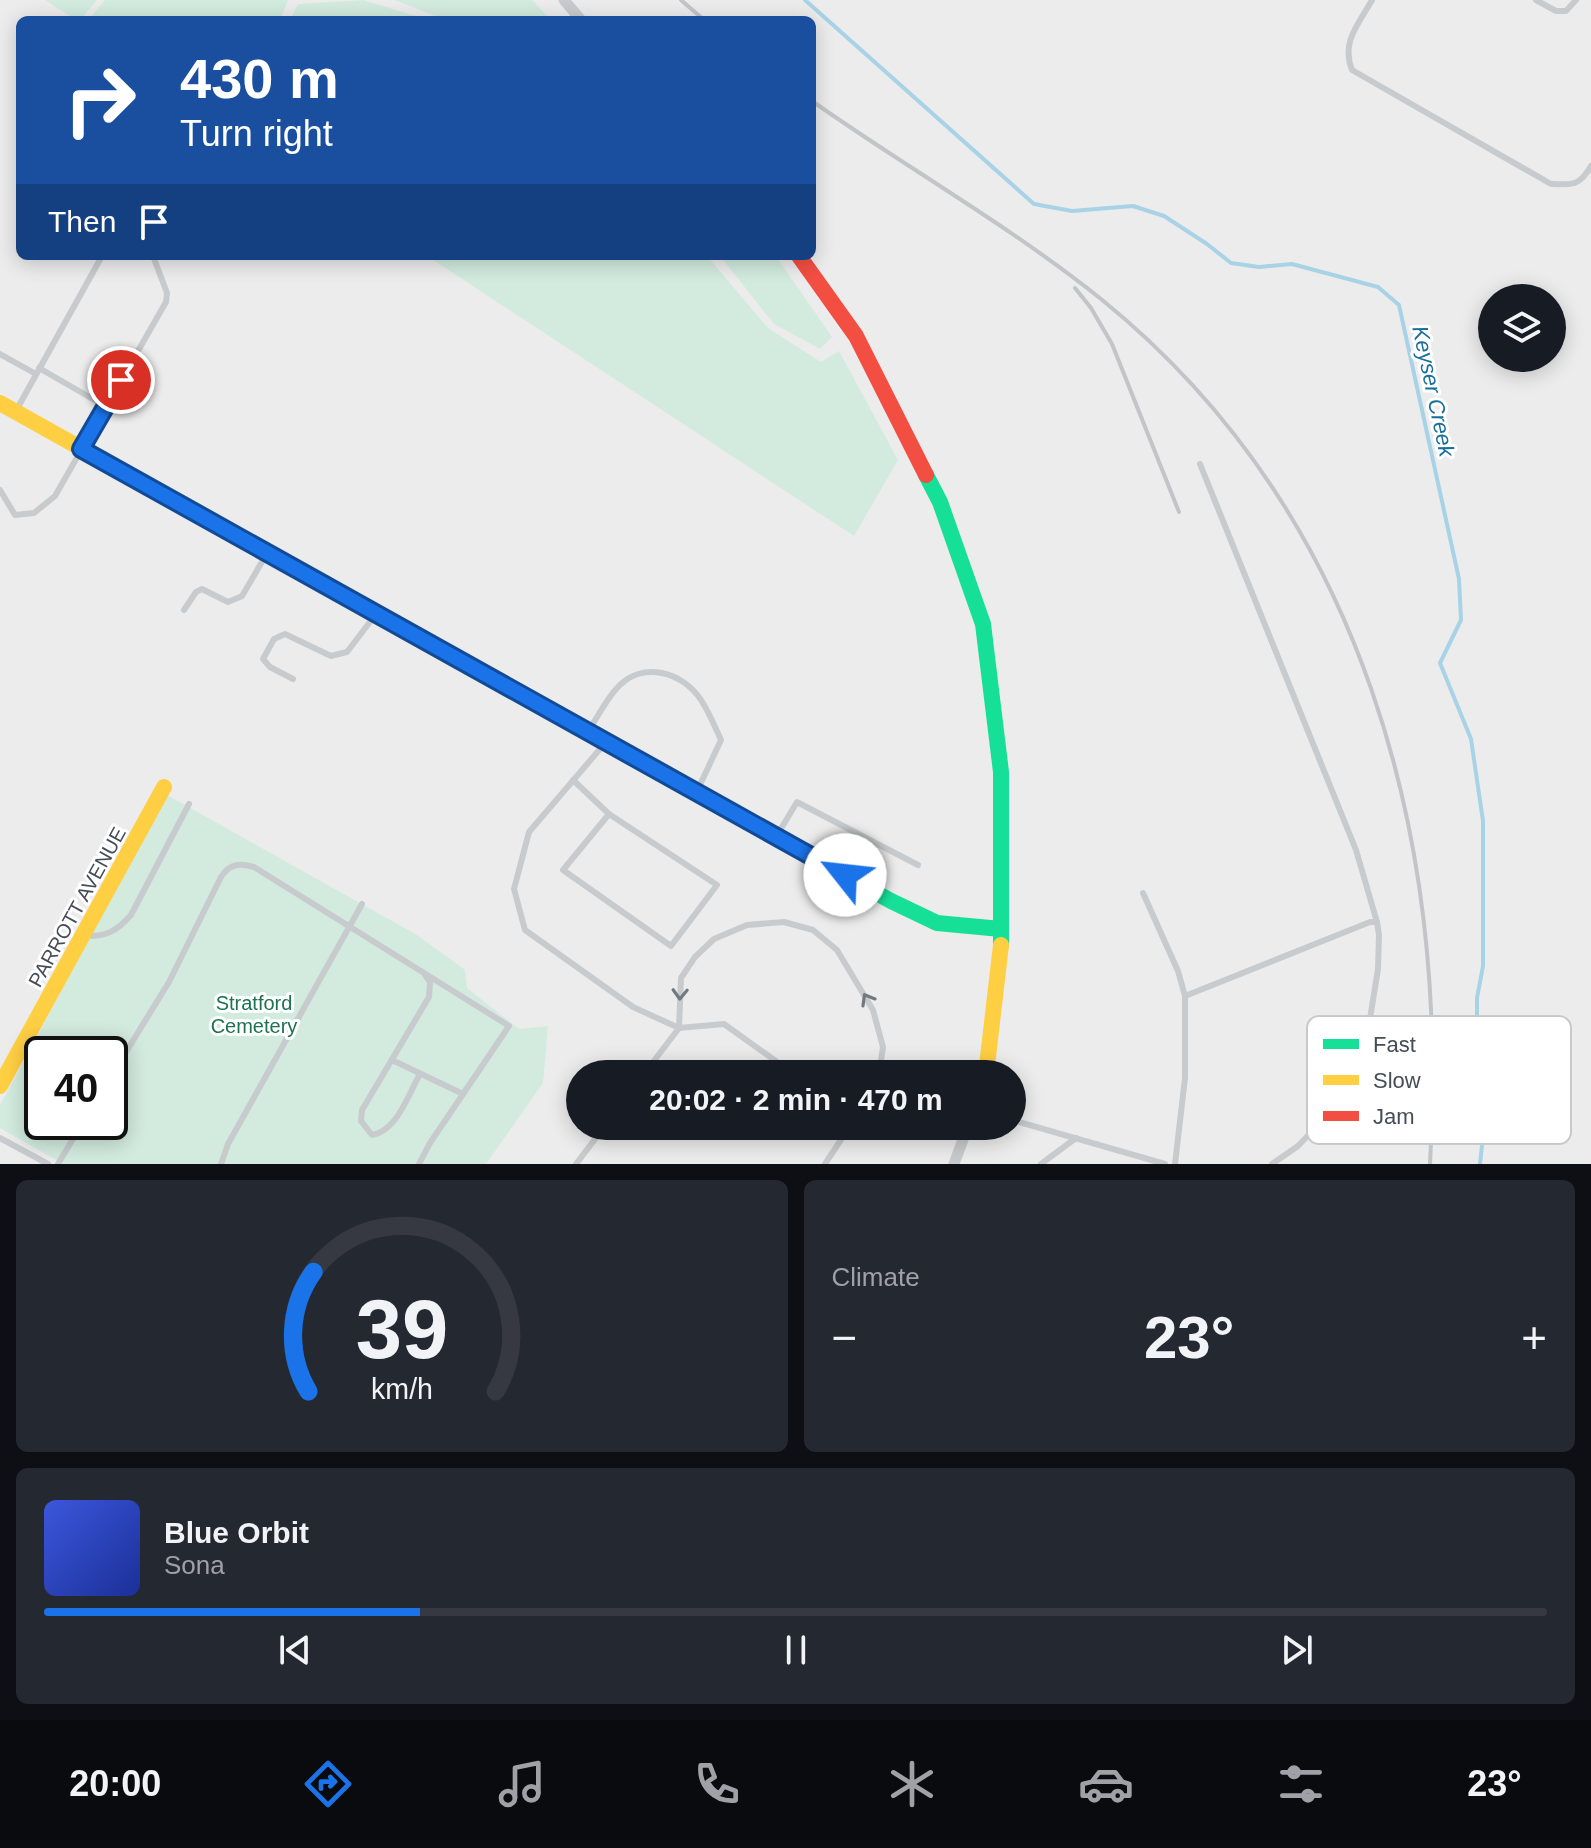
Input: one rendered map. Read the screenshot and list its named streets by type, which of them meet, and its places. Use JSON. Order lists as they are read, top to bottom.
{
  "streets": {
    "street": ["PARROTT AVENUE"]
  },
  "water": ["Keyser Creek"],
  "parks": ["Stratford Cemetery"],
  "legend": ["Fast", "Slow", "Jam"],
  "page": {
    "turn": ["430 m", "Turn right"],
    "then": "Then",
    "limit": "40",
    "trip": "20:02 · 2 min · 470 m",
    "tile": "Climate",
    "heat": ["−", "23°", "+"],
    "song": ["Blue Orbit", "Sona"],
    "tabs": ["20:00", "23°"],
    "gauge": ["39", "km/h"]
  }
}
